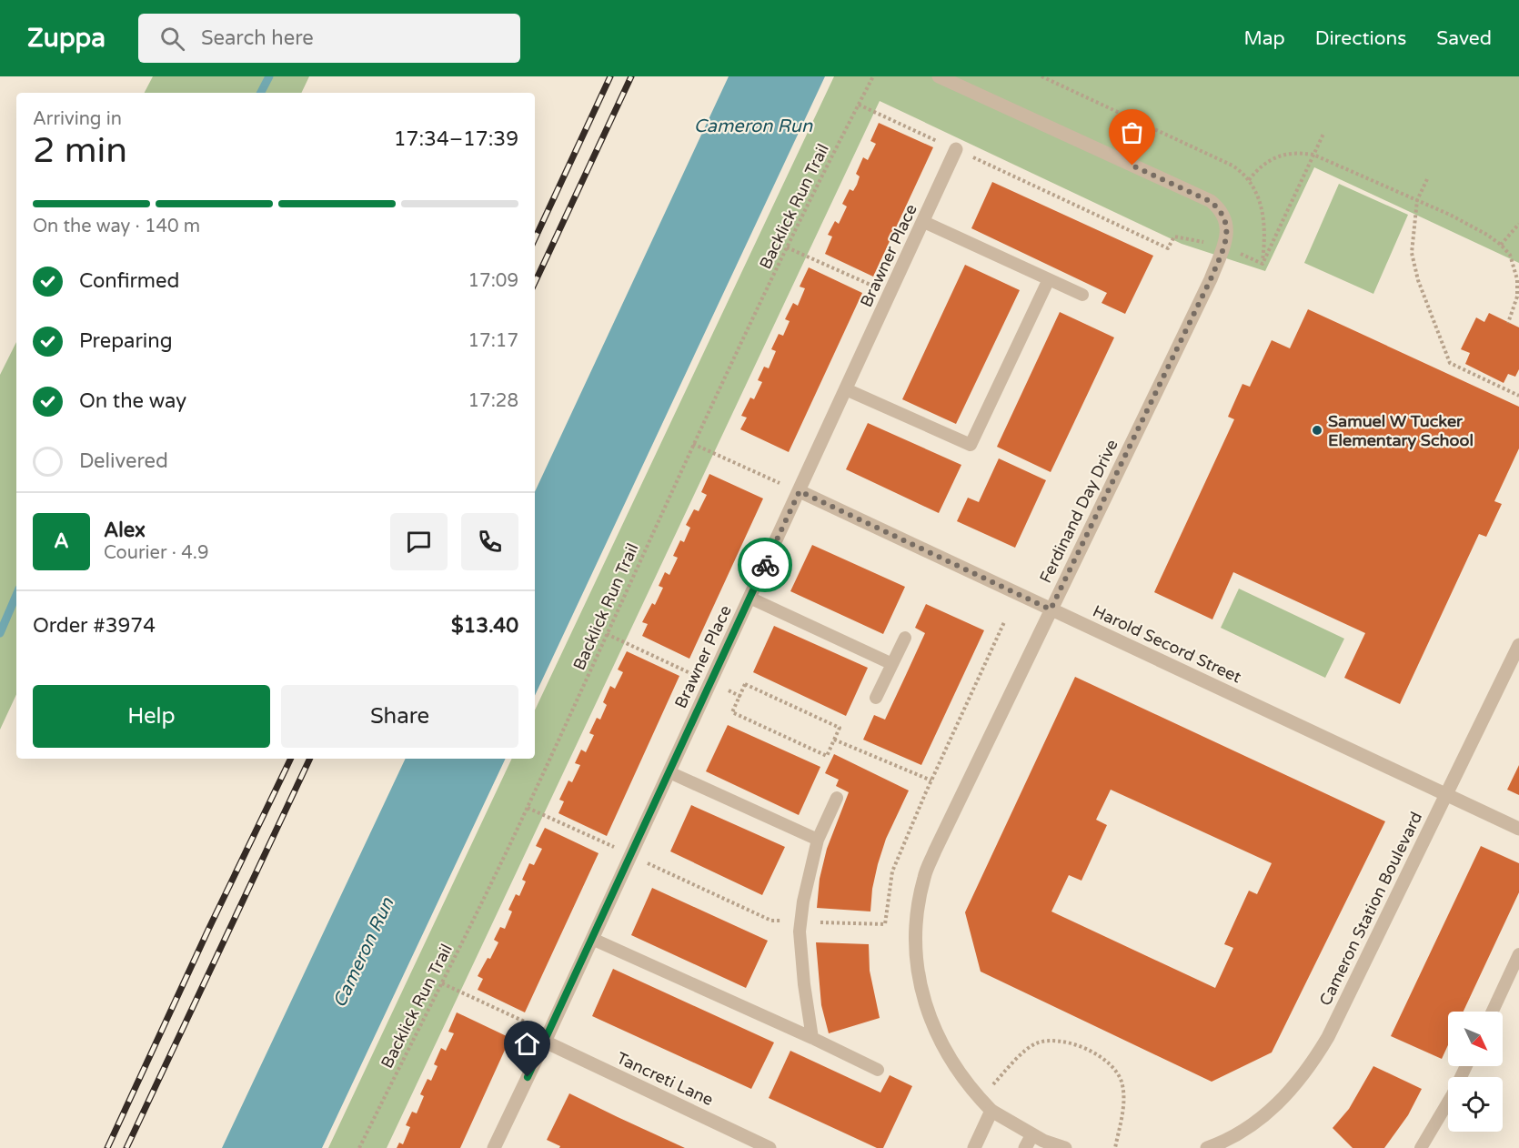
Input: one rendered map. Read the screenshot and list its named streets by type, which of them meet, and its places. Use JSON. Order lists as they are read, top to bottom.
{
  "streets": {
    "street": [
      "Brawner Place",
      "Ferdinand Day Drive",
      "Harold Secord Street",
      "Cameron Station Boulevard",
      "Tancreti Lane"
    ],
    "path": ["Backlick Run Trail"]
  },
  "crossings": [
    ["Brawner Place", "Harold Secord Street"],
    ["Brawner Place", "Tancreti Lane"],
    ["Ferdinand Day Drive", "Harold Secord Street"],
    ["Harold Secord Street", "Cameron Station Boulevard"]
  ],
  "water": ["Cameron Run"],
  "places": ["Samuel W Tucker Elementary School"],
  "north": "bottom right",
  "page": {
    "header": "Zuppa",
    "search": "Search here",
    "nav": ["Map", "Directions", "Saved"],
    "heading": ["2 min", "Arriving in", "17:34–17:39"],
    "panel": [
      "Alex",
      "Courier · 4.9",
      "Order #3974",
      "$13.40"
    ],
    "bar": "On the way · 140 m",
    "list": [
      ["Confirmed", "17:09"],
      ["Preparing", "17:17"],
      ["On the way", "17:28"],
      "Delivered"
    ],
    "round": "A",
    "buttons": ["Help", "Share"]
  }
}
